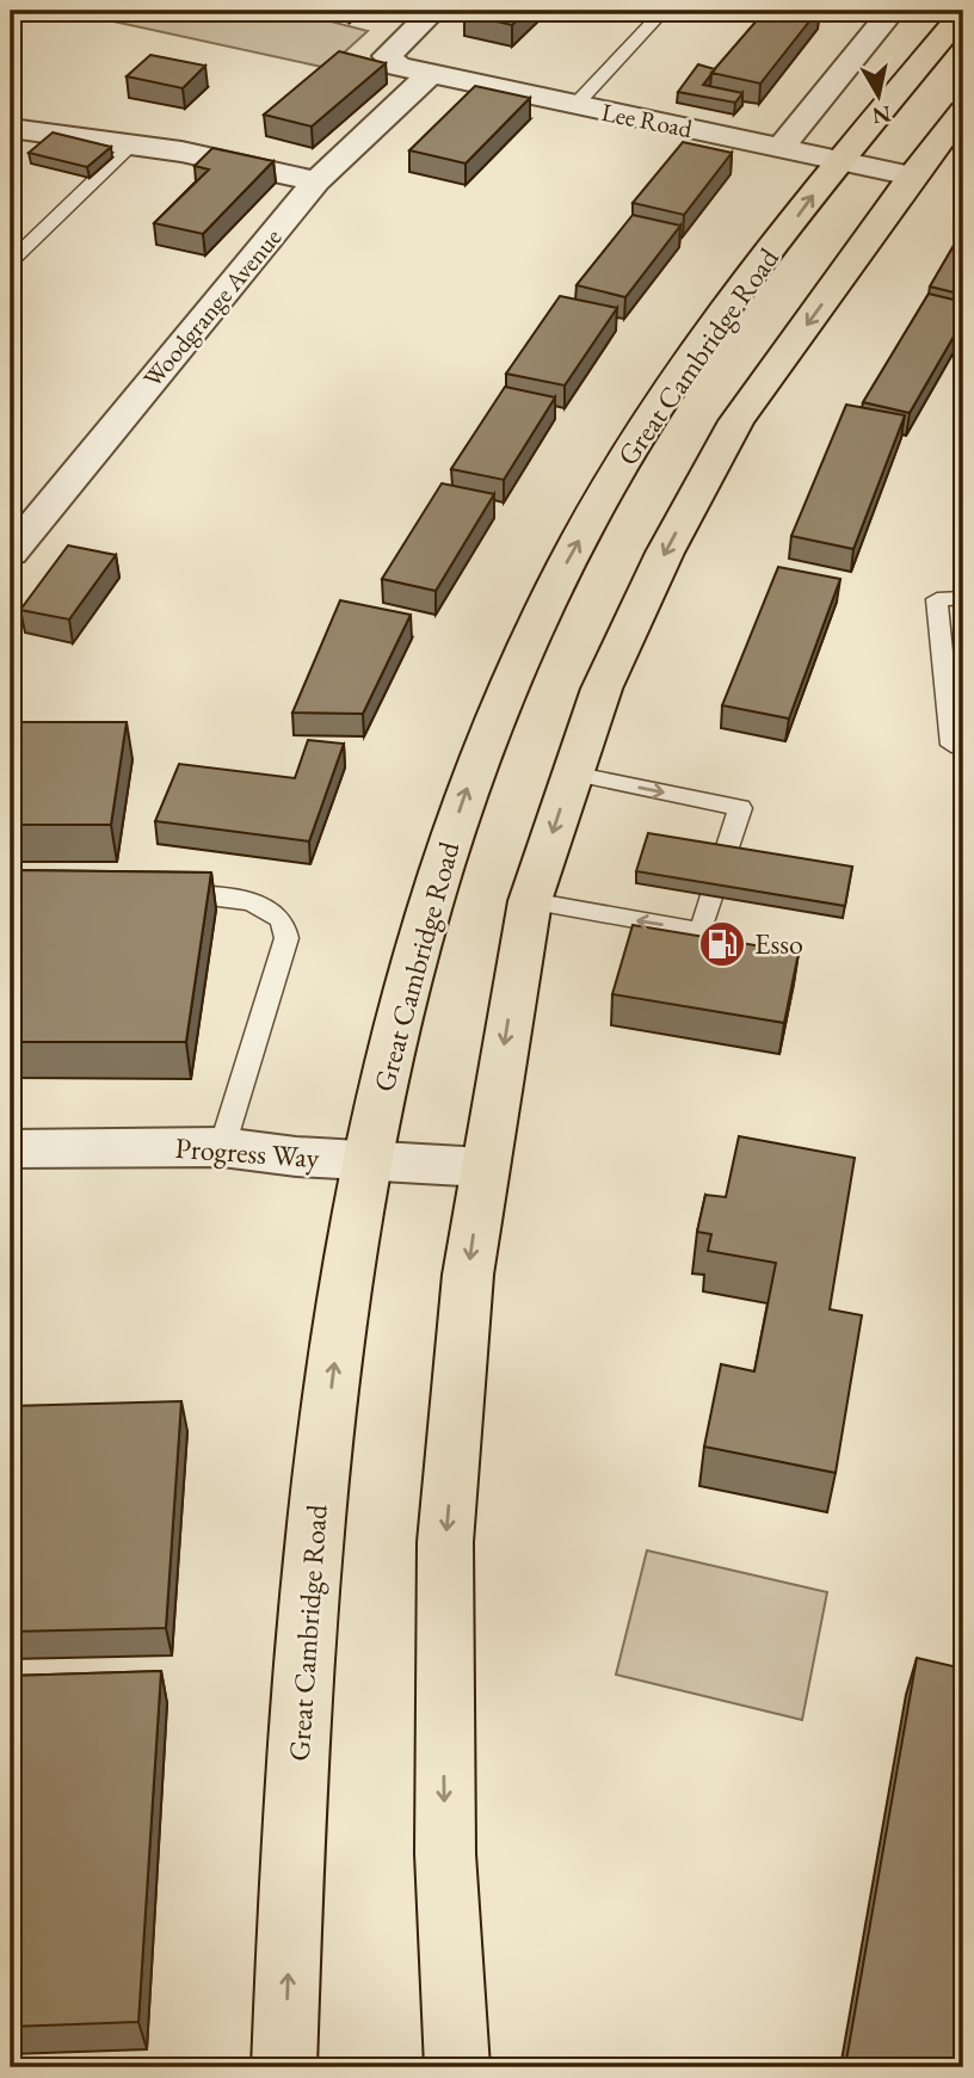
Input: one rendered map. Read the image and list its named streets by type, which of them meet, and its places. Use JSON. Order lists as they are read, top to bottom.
{
  "streets": {
    "highway": ["Great Cambridge Road"],
    "street": ["Lee Road", "Woodgrange Avenue", "Progress Way"]
  },
  "crossings": [
    ["Lee Road", "Woodgrange Avenue"],
    ["Lee Road", "Great Cambridge Road"],
    ["Great Cambridge Road", "Progress Way"]
  ],
  "places": {
    "fuel station": ["Esso"]
  },
  "north": "bottom"
}
